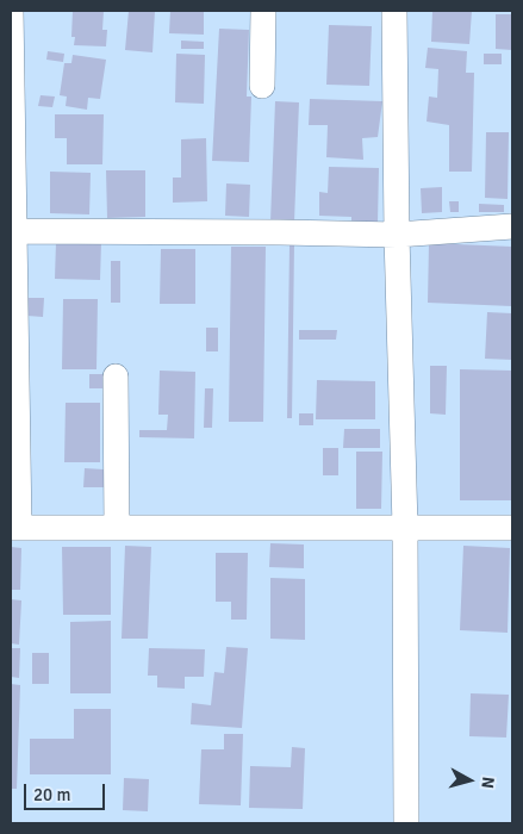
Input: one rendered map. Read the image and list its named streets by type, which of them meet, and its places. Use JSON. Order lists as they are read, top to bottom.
{
  "scale_bar": "20 m",
  "north": "right"
}
